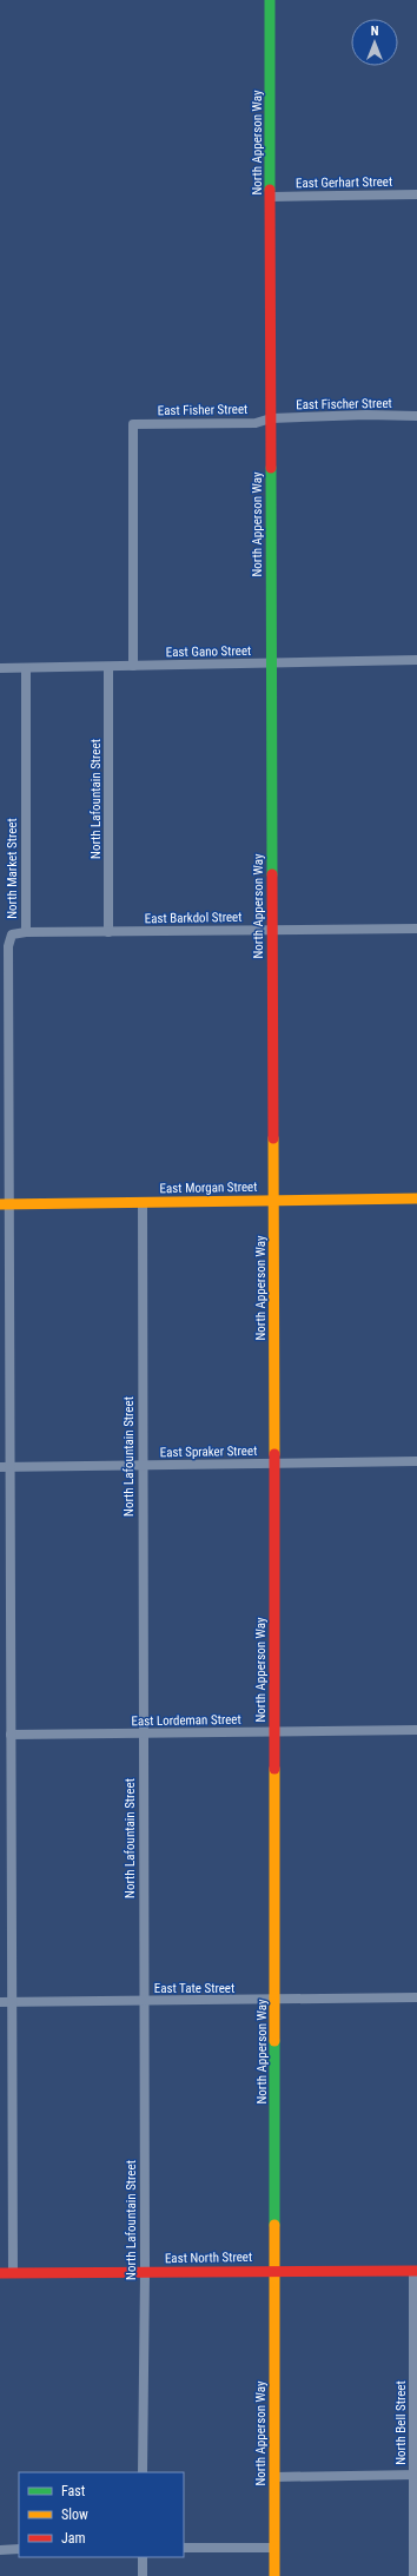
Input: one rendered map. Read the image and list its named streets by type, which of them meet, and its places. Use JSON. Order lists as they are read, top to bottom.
{
  "streets": {
    "main road": ["North Apperson Way", "East Morgan Street", "East North Street"],
    "street": [
      "East Gerhart Street",
      "East Fischer Street",
      "East Fisher Street",
      "East Gano Street",
      "North Lafountain Street",
      "North Market Street",
      "East Barkdol Street",
      "East Spraker Street",
      "East Lordeman Street",
      "East Tate Street",
      "North Bell Street"
    ]
  },
  "crossings": [
    ["North Apperson Way", "East Gerhart Street"],
    ["North Apperson Way", "East Fischer Street"],
    ["North Apperson Way", "East Fisher Street"],
    ["North Apperson Way", "East Gano Street"],
    ["North Apperson Way", "East Barkdol Street"],
    ["North Apperson Way", "East Morgan Street"],
    ["North Apperson Way", "East Spraker Street"],
    ["North Apperson Way", "East Lordeman Street"],
    ["North Apperson Way", "East Tate Street"],
    ["North Apperson Way", "East North Street"],
    ["East Fischer Street", "East Fisher Street"],
    ["East Fisher Street", "East Gano Street"],
    ["East Gano Street", "North Lafountain Street"],
    ["East Gano Street", "North Market Street"],
    ["North Lafountain Street", "East Barkdol Street"],
    ["North Lafountain Street", "East Morgan Street"],
    ["North Lafountain Street", "East Spraker Street"],
    ["North Lafountain Street", "East Lordeman Street"],
    ["North Lafountain Street", "East Tate Street"],
    ["North Lafountain Street", "East North Street"],
    ["North Market Street", "East Barkdol Street"],
    ["North Market Street", "East Morgan Street"],
    ["North Market Street", "East Spraker Street"],
    ["North Market Street", "East Lordeman Street"],
    ["North Market Street", "East Tate Street"],
    ["North Market Street", "East North Street"],
    ["East North Street", "North Bell Street"]
  ],
  "legend": ["Fast", "Slow", "Jam"],
  "north": "top"
}
